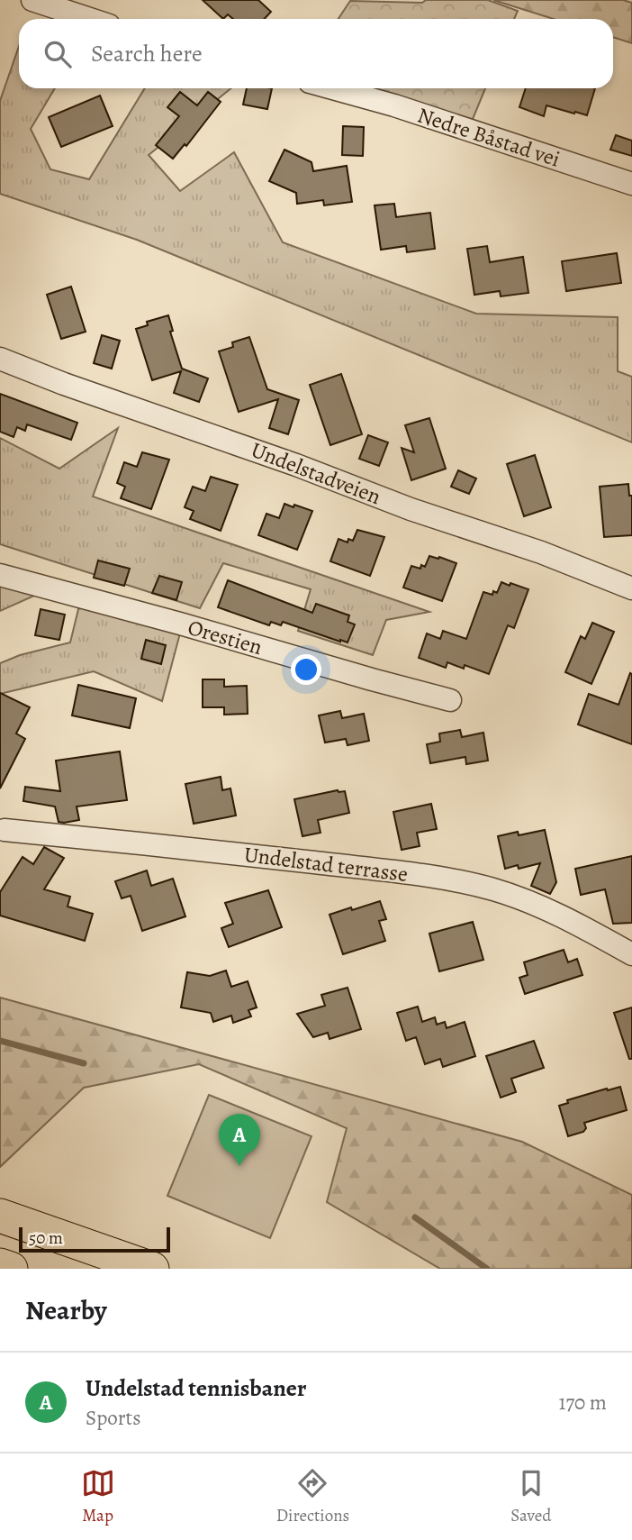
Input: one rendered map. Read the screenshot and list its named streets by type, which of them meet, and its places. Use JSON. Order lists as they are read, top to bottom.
{
  "streets": {
    "street": [
      "Nedre Båstad vei",
      "Undelstadveien",
      "Orestien",
      "Undelstad terrasse"
    ]
  },
  "scale_bar": "50 m",
  "page": {
    "search": "Search here",
    "pins": "A",
    "scale": "50 m",
    "heading": "Nearby",
    "list": [
      {
        "mark": "A",
        "name": "Undelstad tennisbaner",
        "note": "Sports",
        "value": "170 m"
      }
    ],
    "nav": ["Map", "Directions", "Saved"]
  }
}
